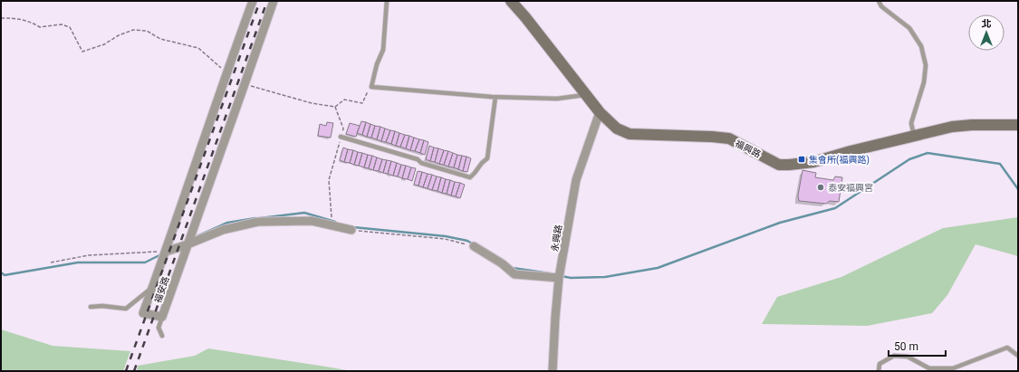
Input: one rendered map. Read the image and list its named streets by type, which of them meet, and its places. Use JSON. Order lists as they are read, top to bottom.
{
  "streets": {
    "street": ["福興路", "永興路", "福安路"]
  },
  "crossings": [
    ["福興路", "永興路"]
  ],
  "places": {
    "transit": ["集會所(福興路)"],
    "other": ["泰安福興宮"]
  },
  "scale_bar": "50 m",
  "north": "top"
}
